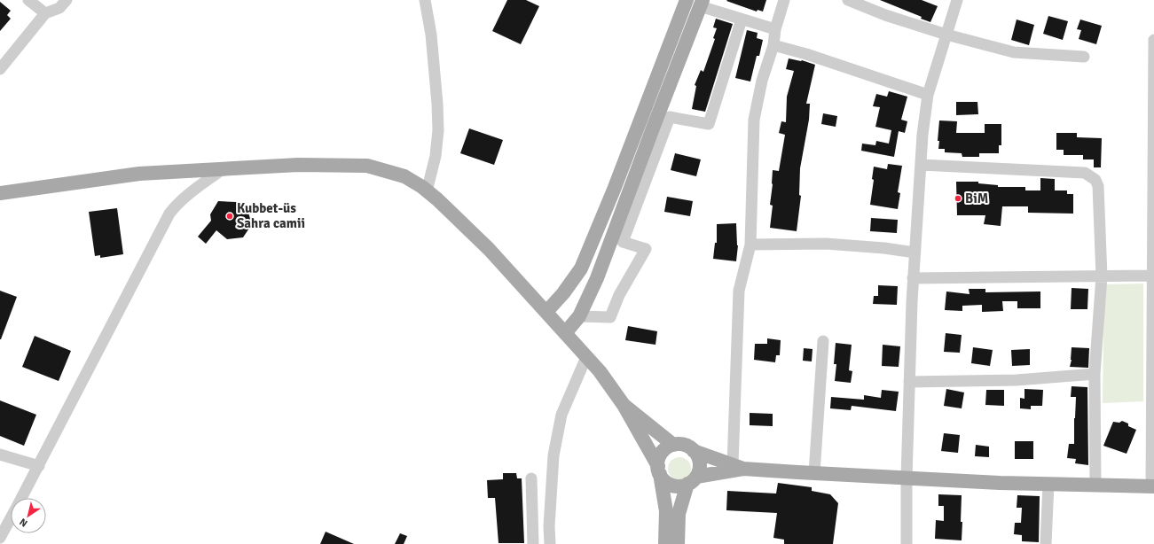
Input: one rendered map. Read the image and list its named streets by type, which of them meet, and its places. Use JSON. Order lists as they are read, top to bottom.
{
  "places": ["BiM", "Kubbet-üs Sahra camii"],
  "north": "bottom left"
}
